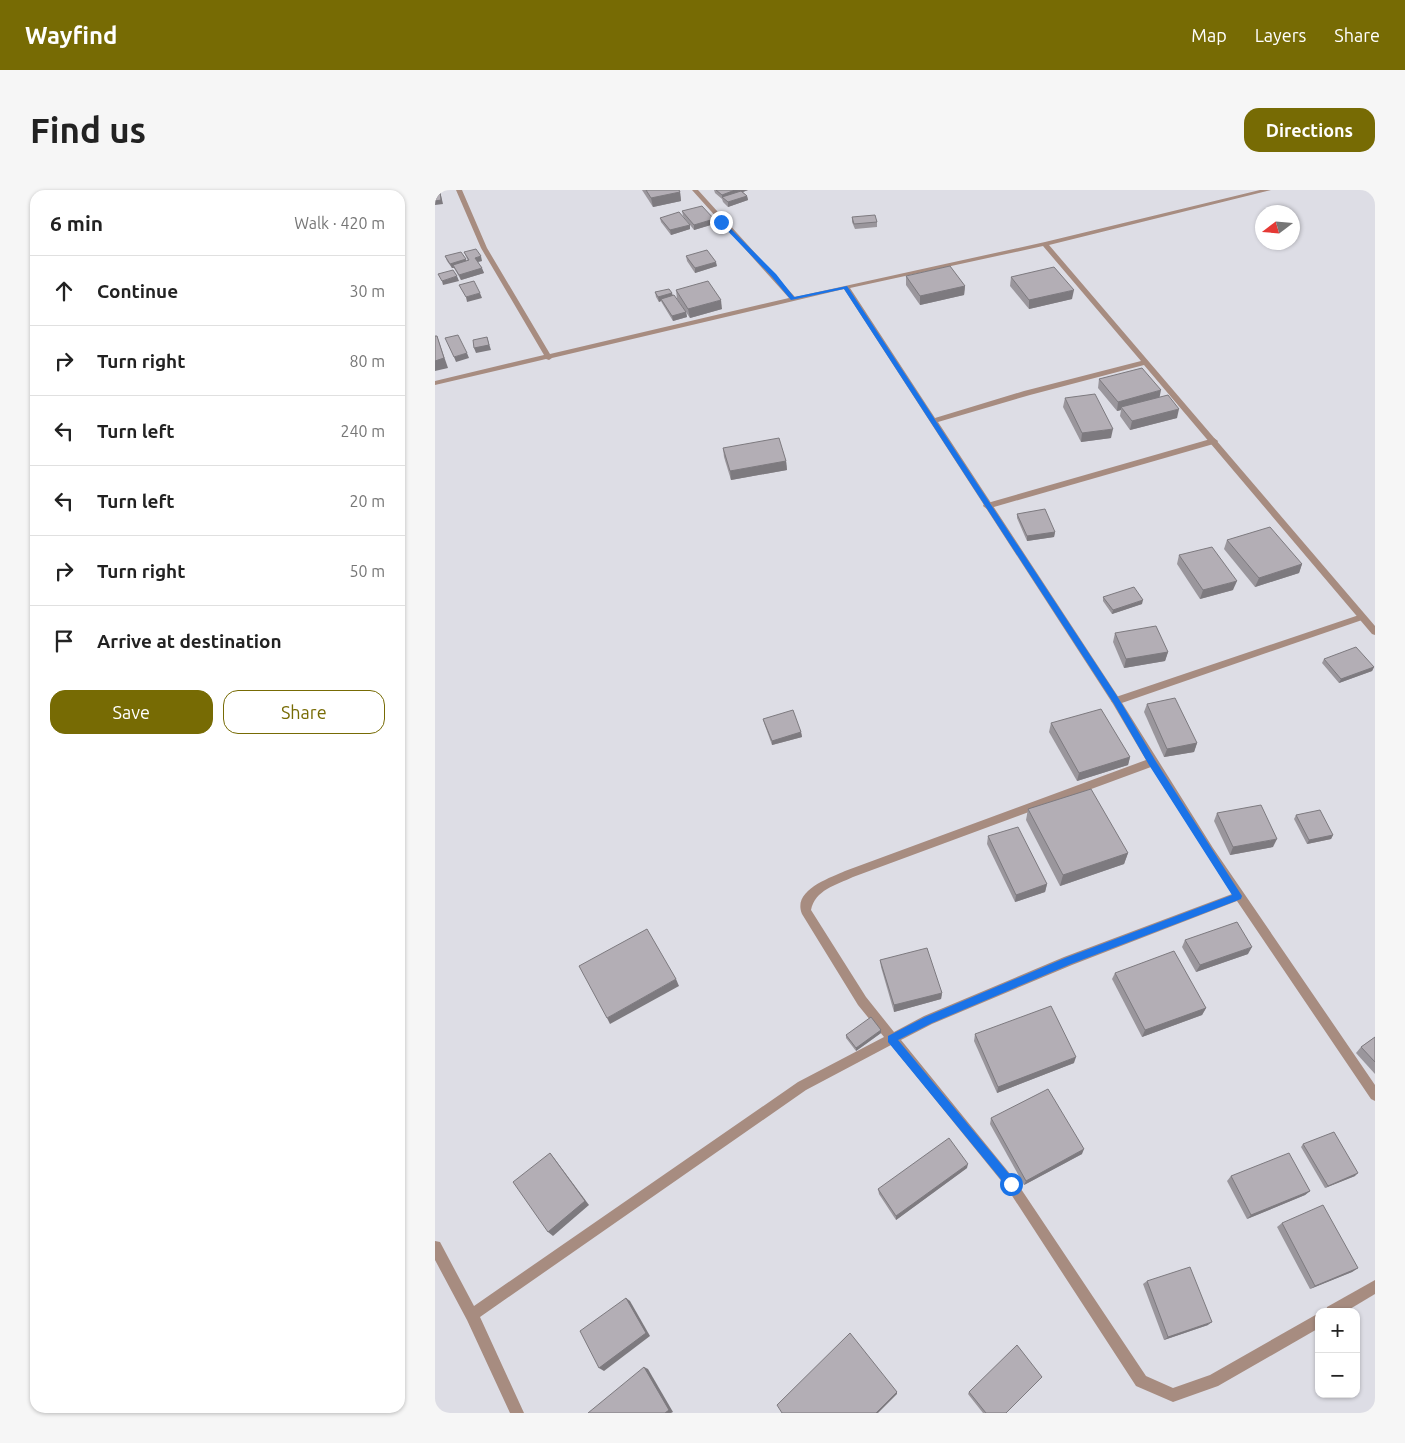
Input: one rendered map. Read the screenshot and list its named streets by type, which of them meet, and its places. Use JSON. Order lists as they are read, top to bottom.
{
  "north": "left",
  "page": {
    "header": "Wayfind",
    "nav": ["Map", "Layers", "Share"],
    "buttons": [
      "Directions",
      ["Save", "Share"]
    ],
    "title": "Find us",
    "heading": ["6 min", "Walk · 420 m"],
    "list": [
      ["Continue", "30 m"],
      ["Turn right", "80 m"],
      ["Turn left", "240 m"],
      ["Turn left", "20 m"],
      ["Turn right", "50 m"],
      "Arrive at destination"
    ],
    "map_buttons": ["+", "−"]
  }
}
